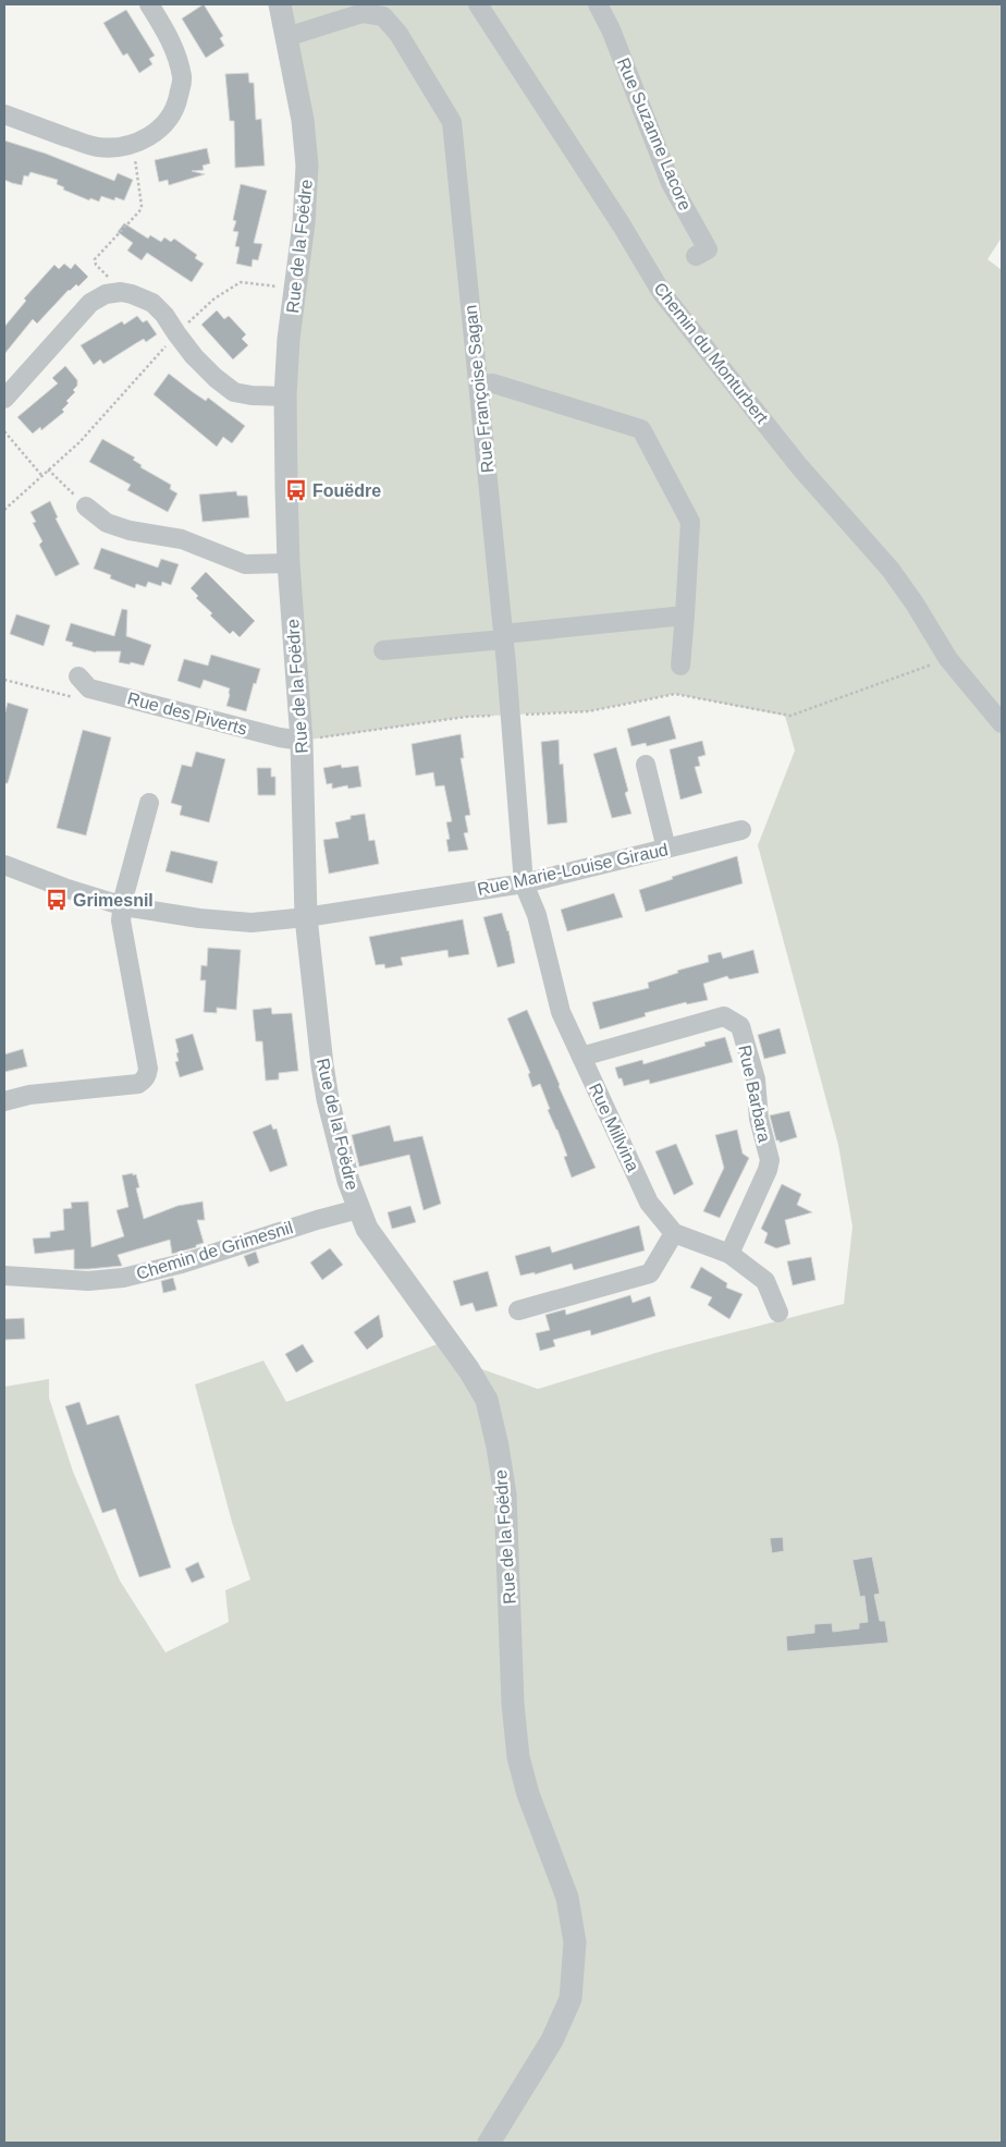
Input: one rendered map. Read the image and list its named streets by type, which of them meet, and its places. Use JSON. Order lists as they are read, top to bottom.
{
  "streets": {
    "street": [
      "Rue Suzanne Lacore",
      "Rue de la Foëdre",
      "Chemin du Monturbert",
      "Rue Françoise Sagan",
      "Rue des Piverts",
      "Rue Marie-Louise Giraud",
      "Rue Barbara",
      "Rue Millvina",
      "Chemin de Grimesnil"
    ]
  },
  "crossings": [
    ["Rue de la Foëdre", "Rue Françoise Sagan"],
    ["Rue de la Foëdre", "Rue des Piverts"],
    ["Rue de la Foëdre", "Rue Marie-Louise Giraud"],
    ["Rue de la Foëdre", "Chemin de Grimesnil"],
    ["Rue Françoise Sagan", "Rue Marie-Louise Giraud"],
    ["Rue Françoise Sagan", "Rue Millvina"],
    ["Rue Marie-Louise Giraud", "Rue Millvina"],
    ["Rue Barbara", "Rue Millvina"]
  ],
  "places": {
    "bus stop": ["Fouëdre", "Grimesnil"]
  }
}
